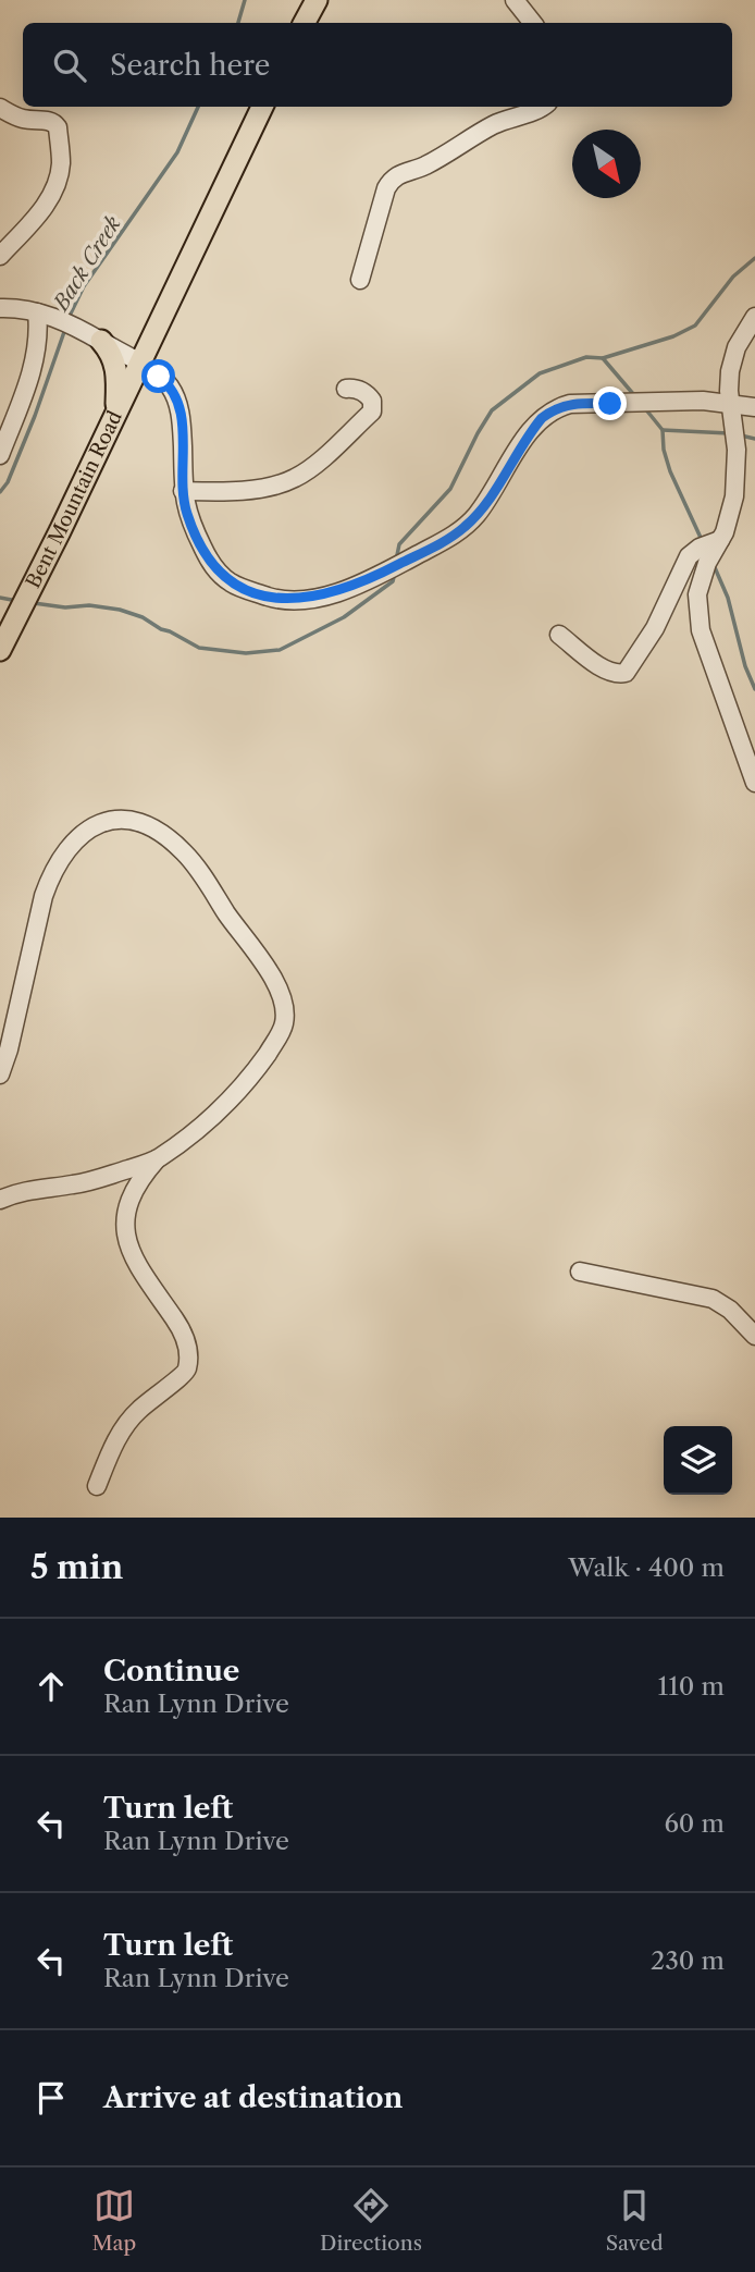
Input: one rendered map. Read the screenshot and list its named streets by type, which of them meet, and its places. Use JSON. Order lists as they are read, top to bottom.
{
  "streets": {
    "main road": ["Bent Mountain Road"]
  },
  "water": ["Back Creek"],
  "north": "bottom right",
  "page": {
    "search": "Search here",
    "heading": ["5 min", "Walk · 400 m"],
    "list": [
      ["Continue", "Ran Lynn Drive", "110 m"],
      ["Turn left", "Ran Lynn Drive", "60 m"],
      ["Turn left", "Ran Lynn Drive", "230 m"],
      "Arrive at destination"
    ],
    "nav": ["Map", "Directions", "Saved"]
  }
}
